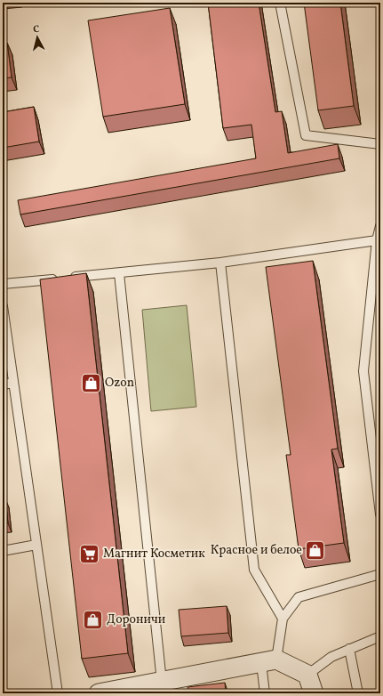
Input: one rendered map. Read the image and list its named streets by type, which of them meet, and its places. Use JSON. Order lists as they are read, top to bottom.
{
  "places": {
    "shop": ["Ozon", "Красное и белое", "Дороничи"],
    "supermarket": ["Магнит Косметик"]
  },
  "north": "top"
}
